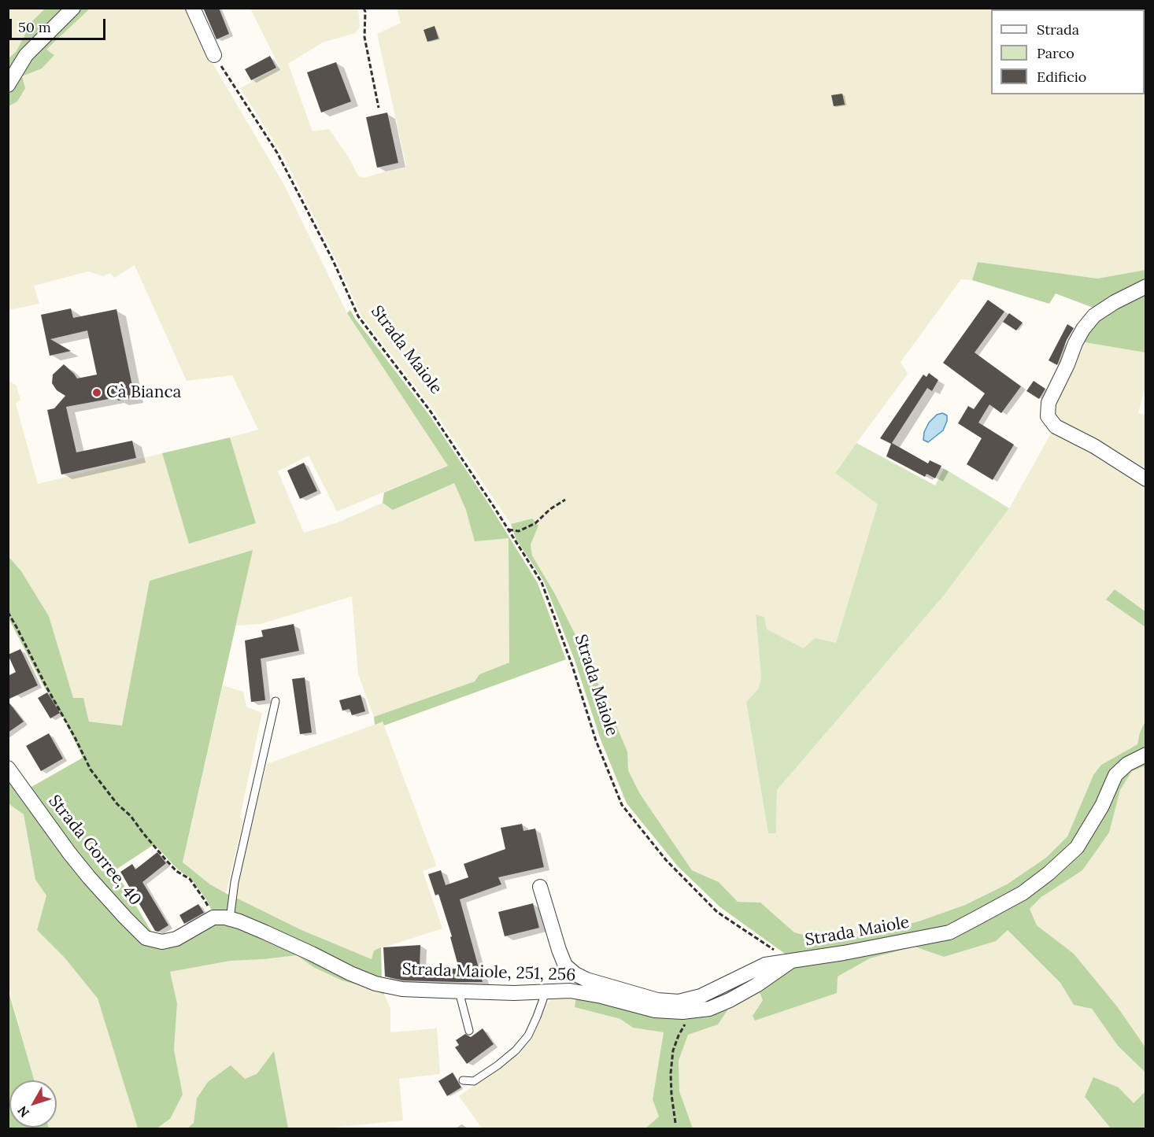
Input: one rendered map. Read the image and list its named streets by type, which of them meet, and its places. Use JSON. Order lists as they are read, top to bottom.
{
  "streets": {
    "street": ["Strada Maiole", "Strada Gorree, 40", "Strada Maiole, 251, 256"]
  },
  "crossings": [
    ["Strada Maiole", "Strada Maiole, 251, 256"],
    ["Strada Gorree, 40", "Strada Maiole, 251, 256"]
  ],
  "places": ["Cà Bianca"],
  "legend": ["Strada", "Parco", "Edificio"],
  "scale_bar": "50 m",
  "north": "bottom left"
}
